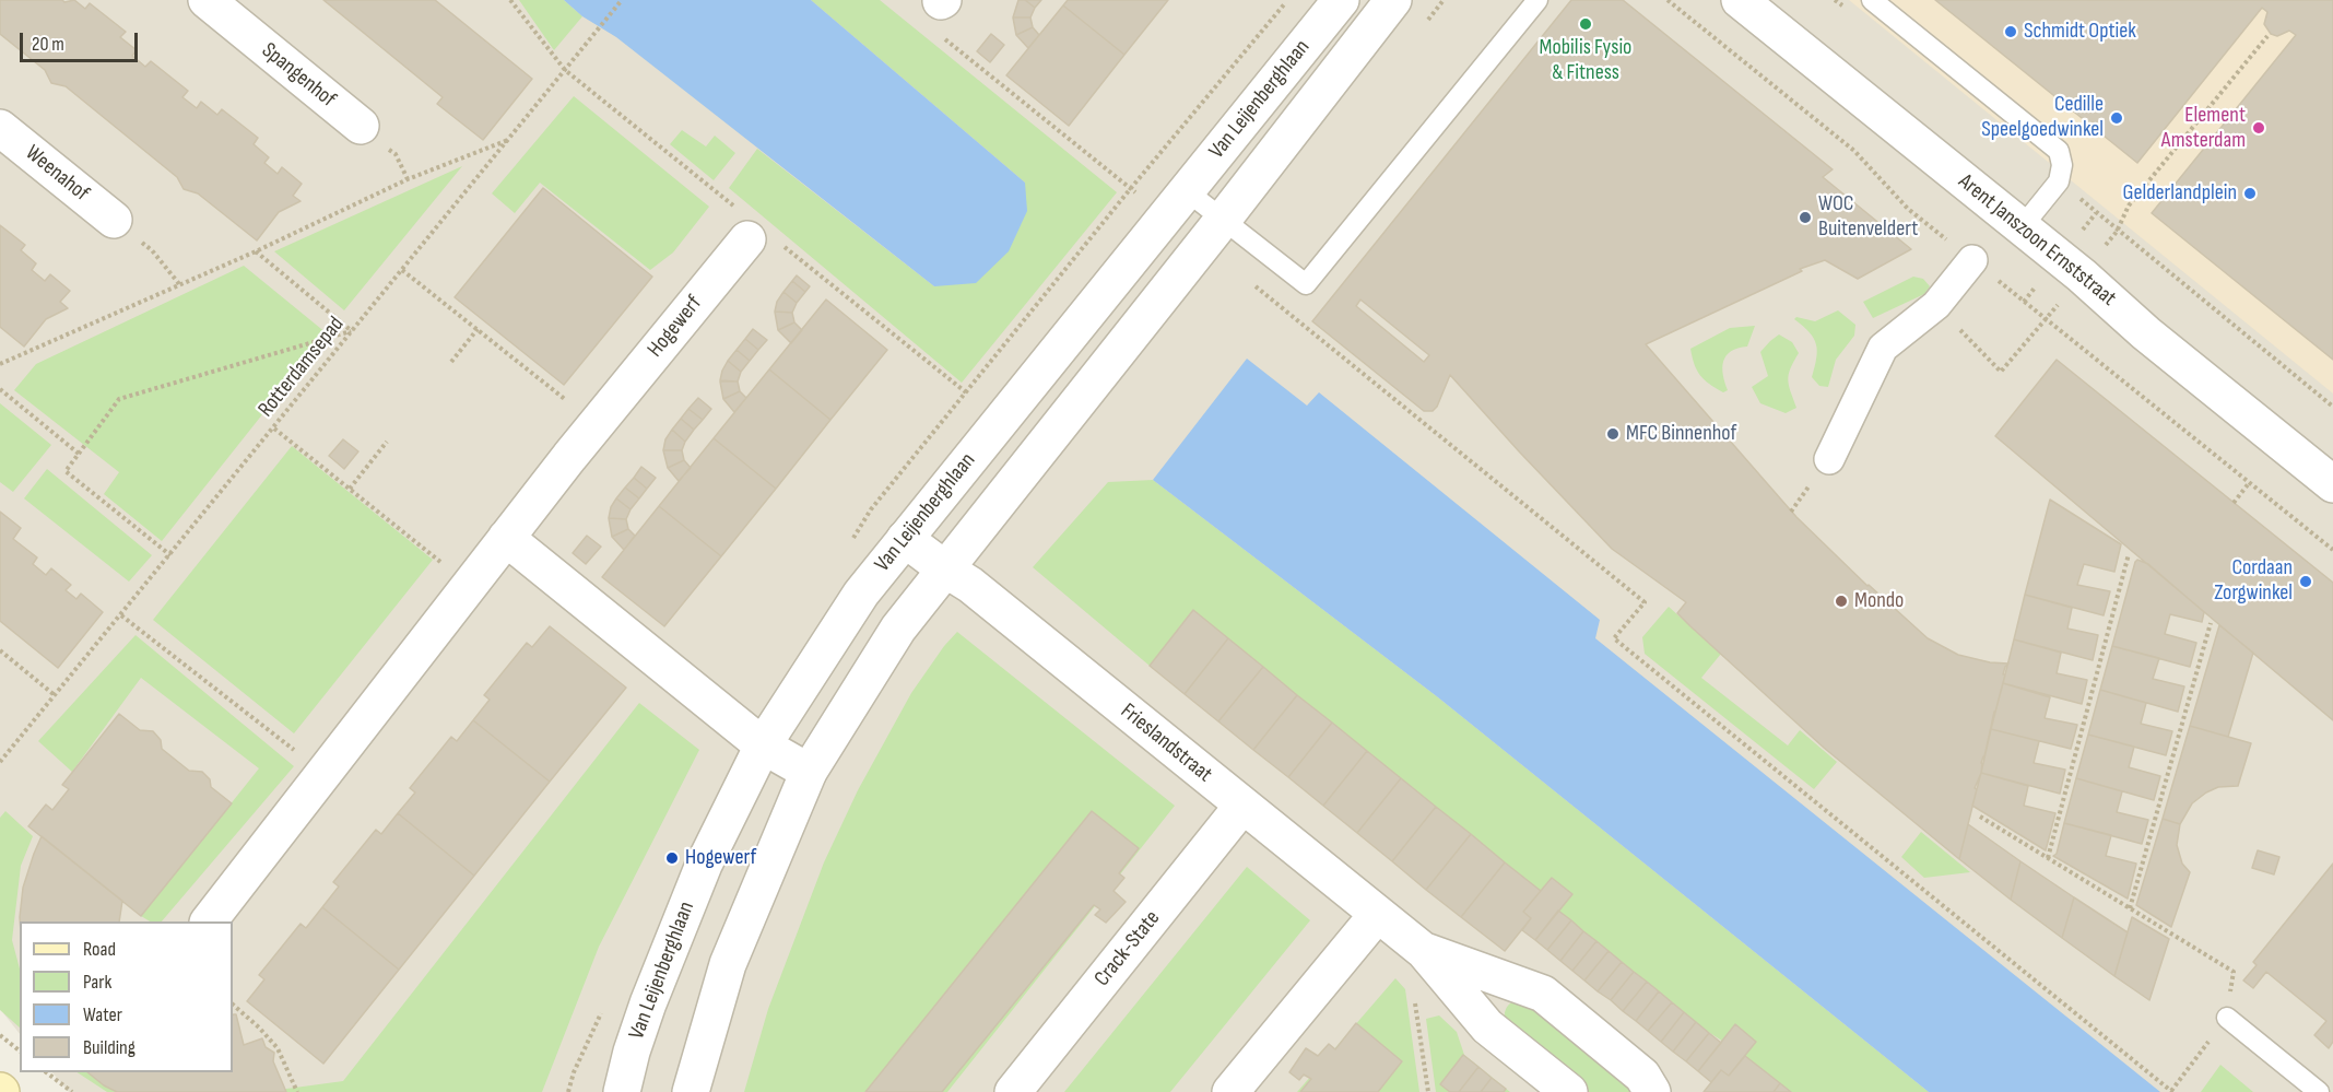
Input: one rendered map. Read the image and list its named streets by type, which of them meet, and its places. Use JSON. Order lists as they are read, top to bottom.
{
  "streets": {
    "street": [
      "Spangenhof",
      "Van Leijenberghlaan",
      "Weenahof",
      "Arent Janszoon Ernststraat",
      "Hogewerf",
      "Frieslandstraat",
      "Crack-State"
    ],
    "path": ["Rotterdamsepad"]
  },
  "crossings": [
    ["Van Leijenberghlaan", "Frieslandstraat"],
    ["Frieslandstraat", "Crack-State"]
  ],
  "places": [
    "Mobilis Fysio & Fitness",
    "Schmidt Optiek",
    "Cedille Speelgoedwinkel",
    "Element Amsterdam",
    "Gelderlandplein",
    "WOC Buitenveldert",
    "MFC Binnenhof",
    "Cordaan Zorgwinkel",
    "Mondo",
    "Hogewerf"
  ],
  "legend": [
    "Road",
    "Park",
    "Water",
    "Building"
  ],
  "scale_bar": "20 m"
}
